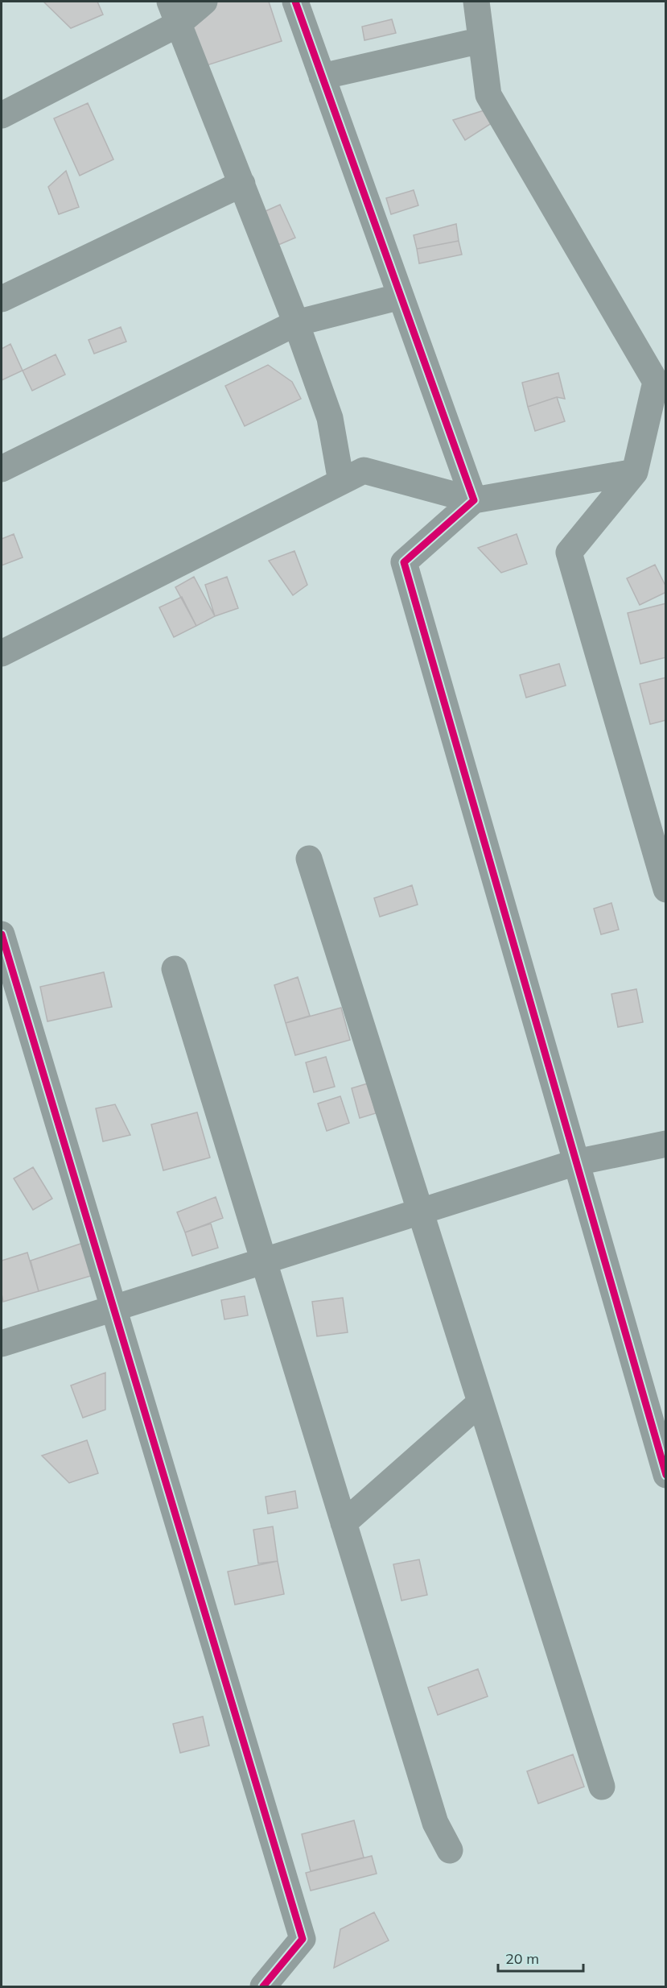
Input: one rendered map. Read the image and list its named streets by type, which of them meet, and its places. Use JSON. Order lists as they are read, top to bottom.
{
  "scale_bar": "20 m"
}
